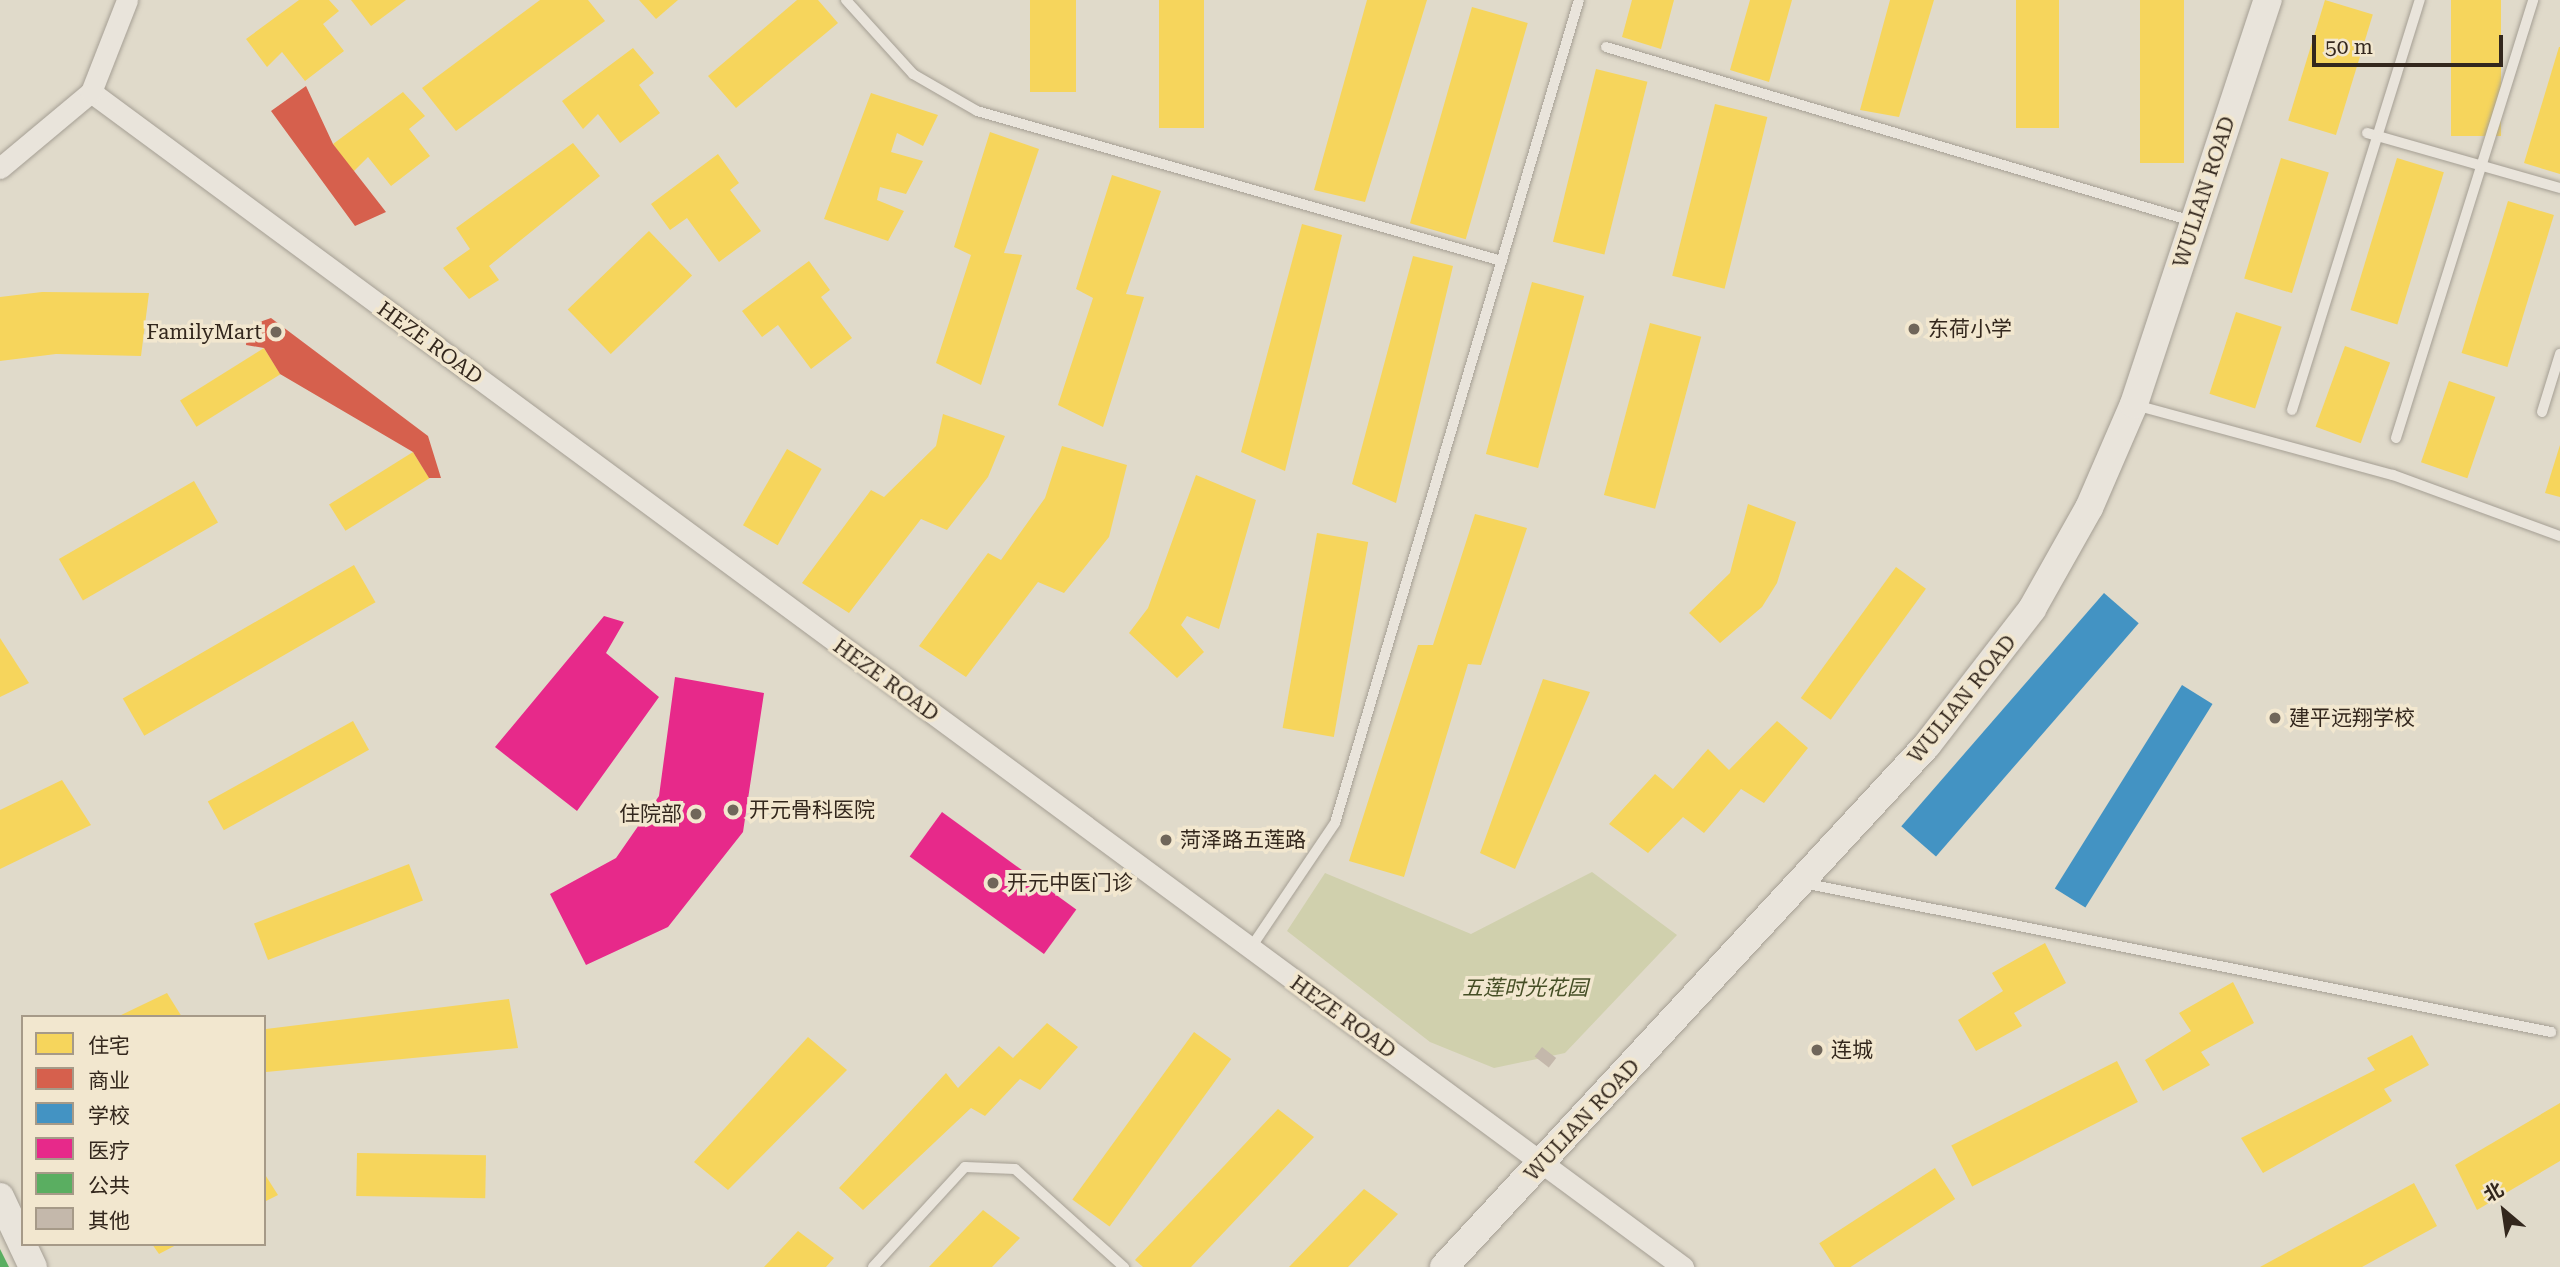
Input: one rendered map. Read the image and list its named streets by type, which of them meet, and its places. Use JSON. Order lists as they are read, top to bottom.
{
  "streets": {
    "street": ["WULIAN ROAD", "HEZE ROAD"]
  },
  "crossings": [
    ["WULIAN ROAD", "HEZE ROAD"]
  ],
  "parks": ["五莲时光花园"],
  "places": [
    "东荷小学",
    "FamilyMart",
    "建平远翔学校",
    "开元骨科医院",
    "住院部",
    "菏泽路五莲路",
    "开元中医门诊",
    "连城"
  ],
  "legend": [
    "住宅",
    "商业",
    "学校",
    "医疗",
    "公共",
    "其他"
  ],
  "scale_bar": "50 m",
  "north": "top left"
}
